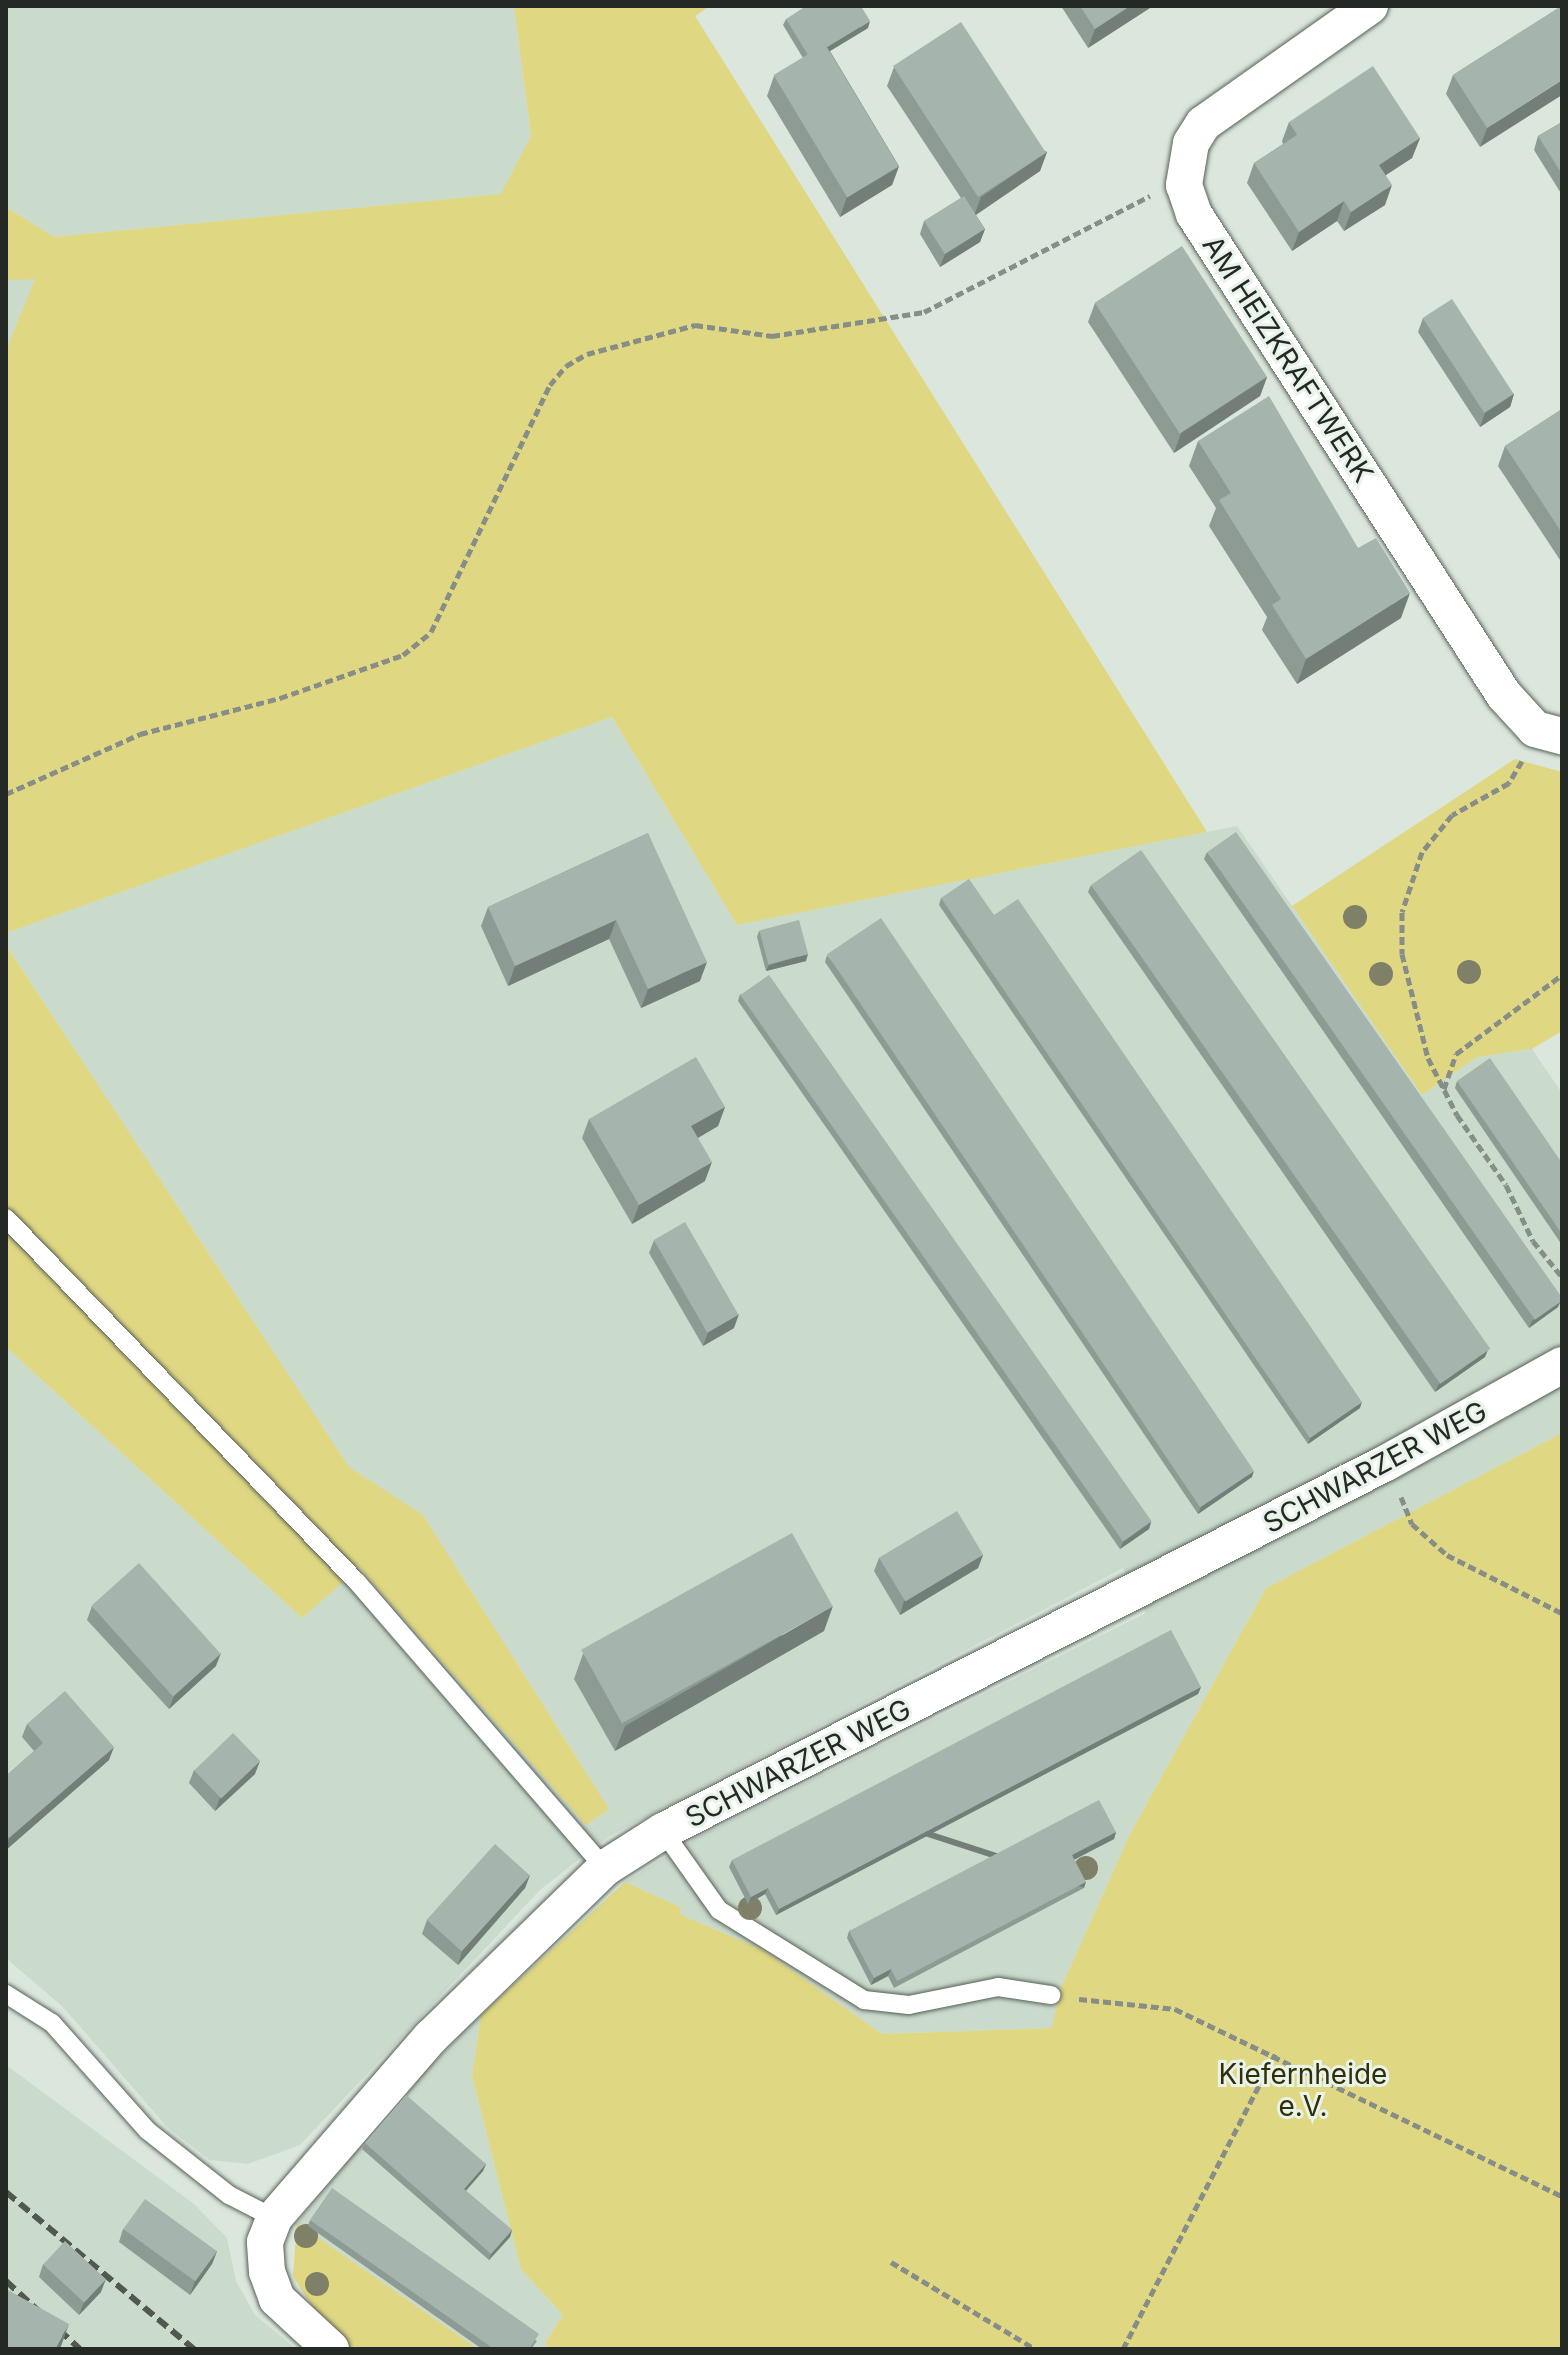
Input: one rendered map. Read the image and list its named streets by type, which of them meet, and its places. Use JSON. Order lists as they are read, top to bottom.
{
  "streets": {
    "street": ["AM HEIZKRAFTWERK", "SCHWARZER WEG"]
  },
  "parks": ["Kiefernheide e.V."]
}
